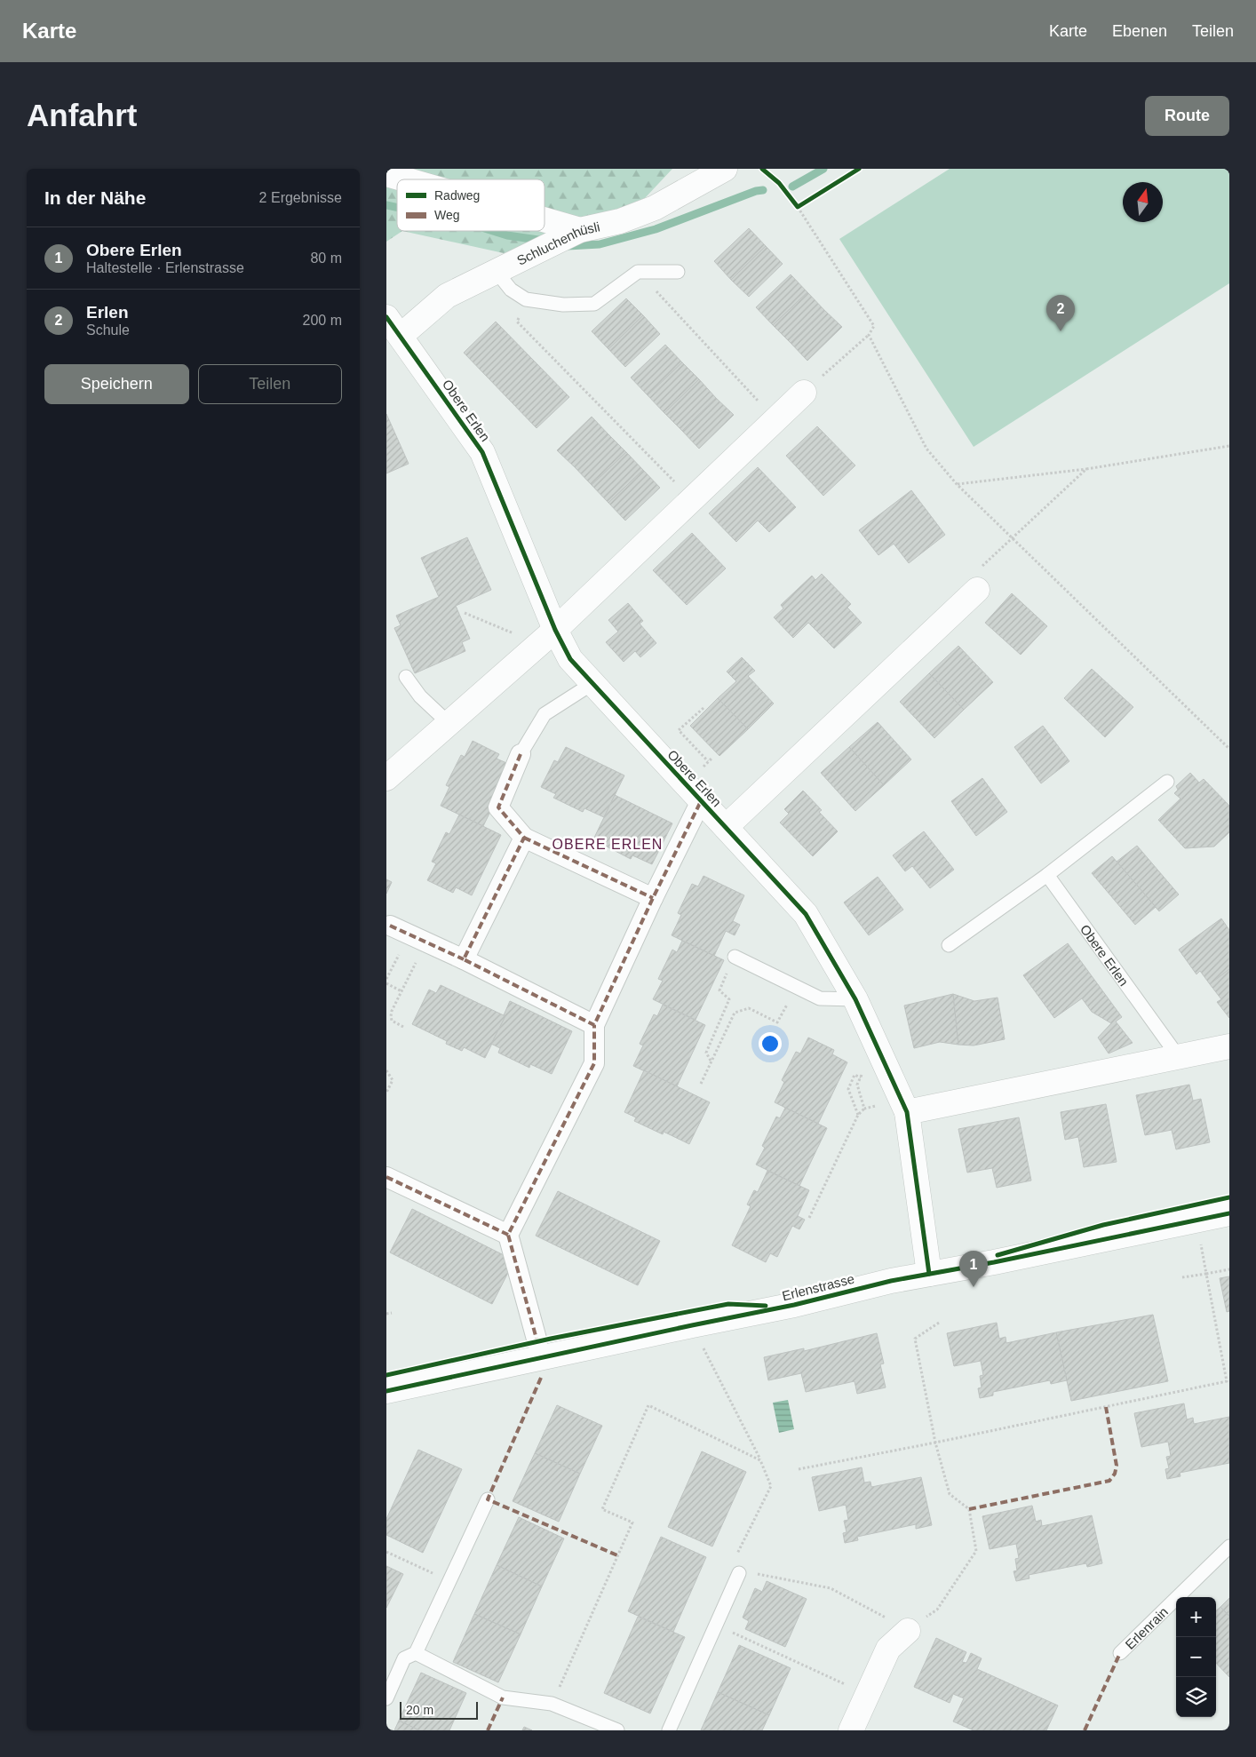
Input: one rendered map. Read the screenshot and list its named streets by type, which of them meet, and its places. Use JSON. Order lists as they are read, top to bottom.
{
  "streets": {
    "street": ["Schluchenhüsli", "Obere Erlen", "Erlenstrasse"],
    "lane": ["Erlenrain"]
  },
  "crossings": [
    ["Schluchenhüsli", "Obere Erlen"],
    ["Obere Erlen", "Erlenstrasse"]
  ],
  "districts": ["OBERE ERLEN"],
  "legend": ["Radweg", "Weg"],
  "scale_bar": "20 m",
  "north": "top",
  "page": {
    "header": "Karte",
    "nav": ["Karte", "Ebenen", "Teilen"],
    "buttons": [
      "Route",
      ["Speichern", "Teilen"]
    ],
    "title": "Anfahrt",
    "heading": ["In der Nähe", "2 Ergebnisse"],
    "list": [
      {
        "mark": "1",
        "name": "Obere Erlen",
        "note": "Haltestelle · Erlenstrasse",
        "value": "80 m"
      },
      {
        "mark": "2",
        "name": "Erlen",
        "note": "Schule",
        "value": "200 m"
      }
    ],
    "pins": ["2", "1"],
    "map_buttons": ["+", "−"],
    "scale": "20 m"
  }
}
